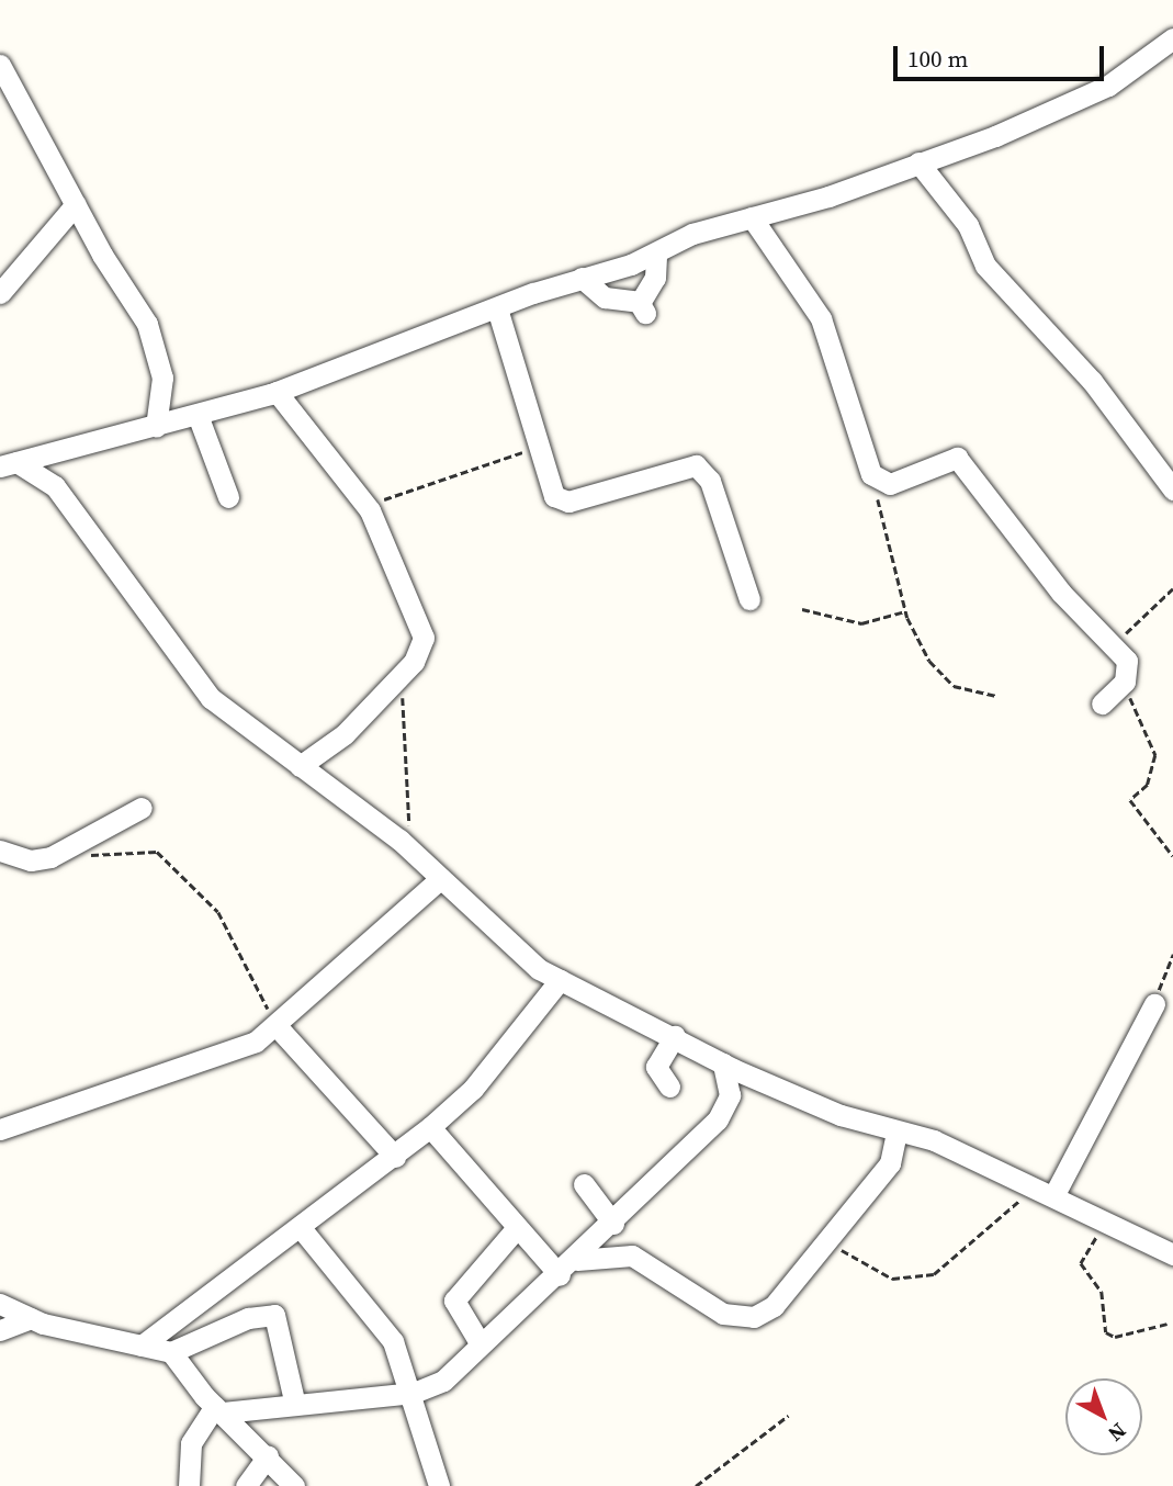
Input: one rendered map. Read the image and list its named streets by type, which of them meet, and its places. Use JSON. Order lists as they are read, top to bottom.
{
  "scale_bar": "100 m",
  "north": "bottom right"
}
